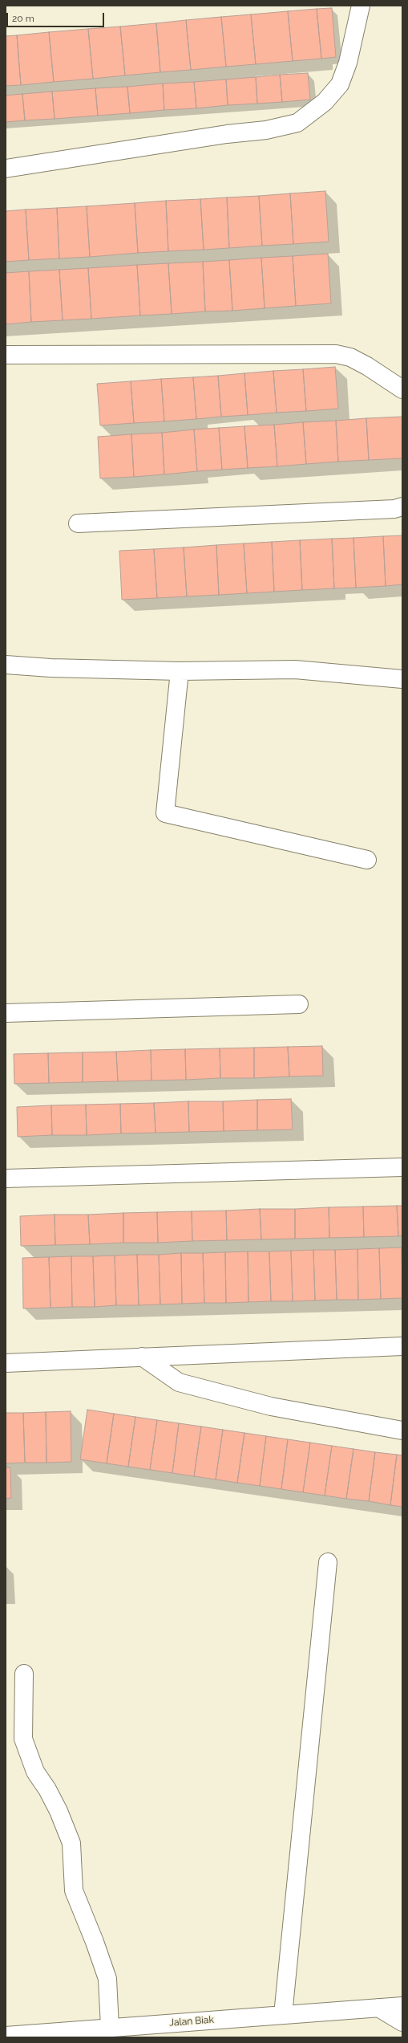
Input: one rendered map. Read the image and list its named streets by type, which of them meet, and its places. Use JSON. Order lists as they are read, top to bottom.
{
  "streets": {
    "street": ["Jalan Biak"]
  },
  "scale_bar": "20 m"
}
